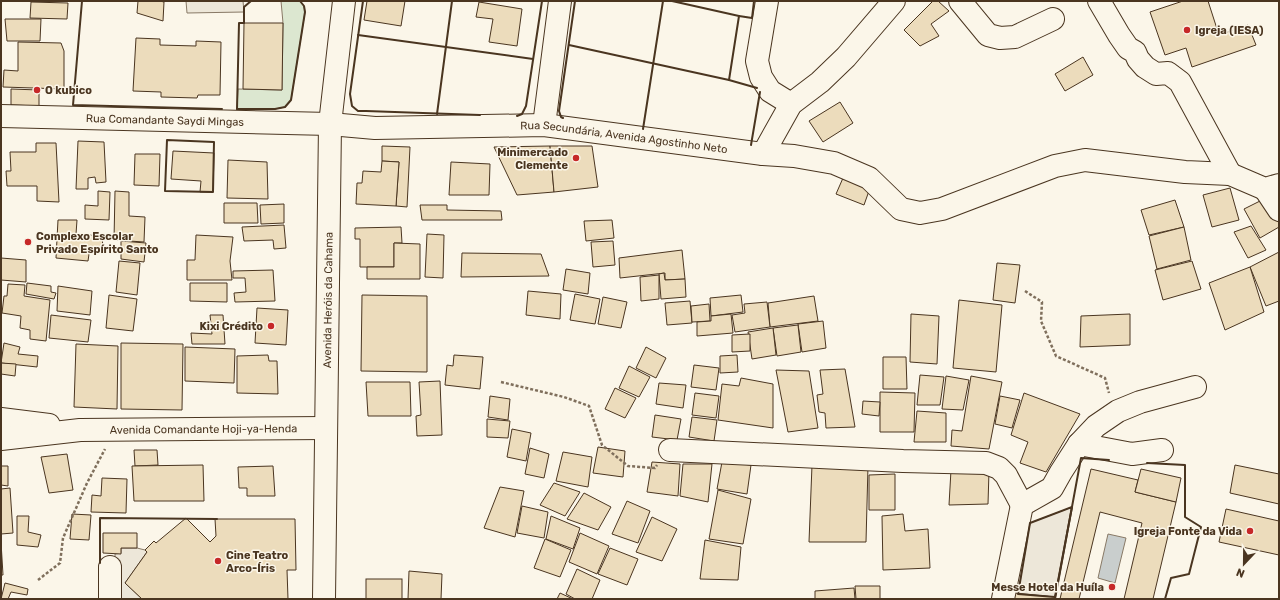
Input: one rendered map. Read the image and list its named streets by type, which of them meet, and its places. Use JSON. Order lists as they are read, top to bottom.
{
  "streets": {
    "street": [
      "Rua Comandante Saydi Mingas",
      "Rua Secundária, Avenida Agostinho Neto",
      "Avenida Heróis da Cahama",
      "Avenida Comandante Hoji-ya-Henda"
    ]
  },
  "crossings": [
    ["Rua Comandante Saydi Mingas", "Rua Secundária, Avenida Agostinho Neto"],
    ["Rua Comandante Saydi Mingas", "Avenida Heróis da Cahama"],
    ["Rua Secundária, Avenida Agostinho Neto", "Avenida Heróis da Cahama"],
    ["Avenida Heróis da Cahama", "Avenida Comandante Hoji-ya-Henda"]
  ],
  "places": [
    "Igreja (IESA)",
    "O kubico",
    "Minimercado Clemente",
    "Complexo Escolar Privado Espírito Santo",
    "Kixi Crédito",
    "Igreja Fonte da Vida",
    "Cine Teatro Arco-Íris",
    "Messe Hotel da Huíla"
  ],
  "north": "bottom"
}
